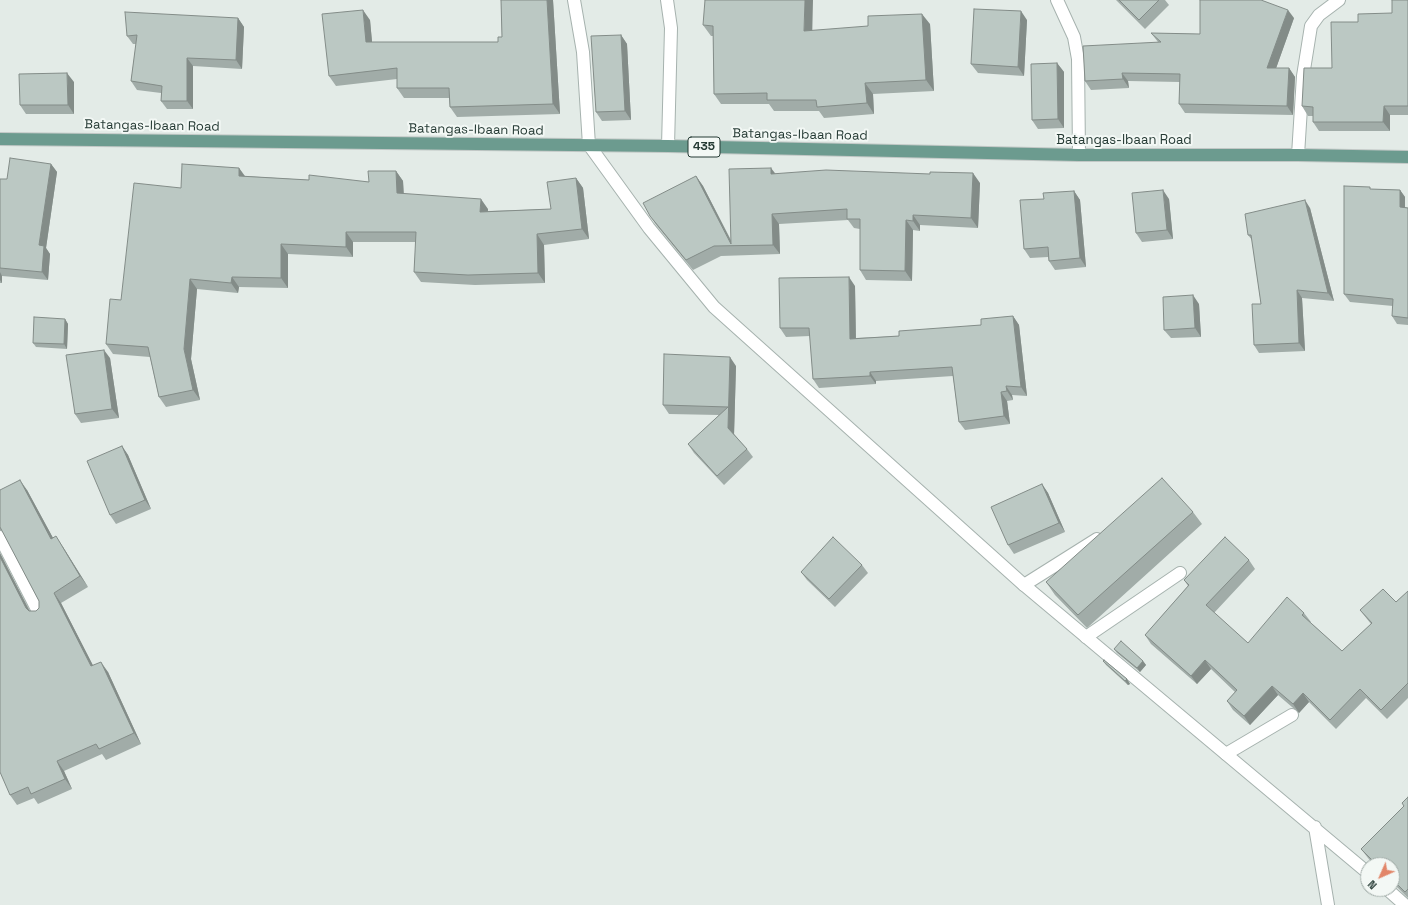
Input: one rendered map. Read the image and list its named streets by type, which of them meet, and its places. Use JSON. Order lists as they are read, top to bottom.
{
  "streets": {
    "main road": ["Batangas-Ibaan Road", "435"]
  },
  "north": "bottom left"
}
